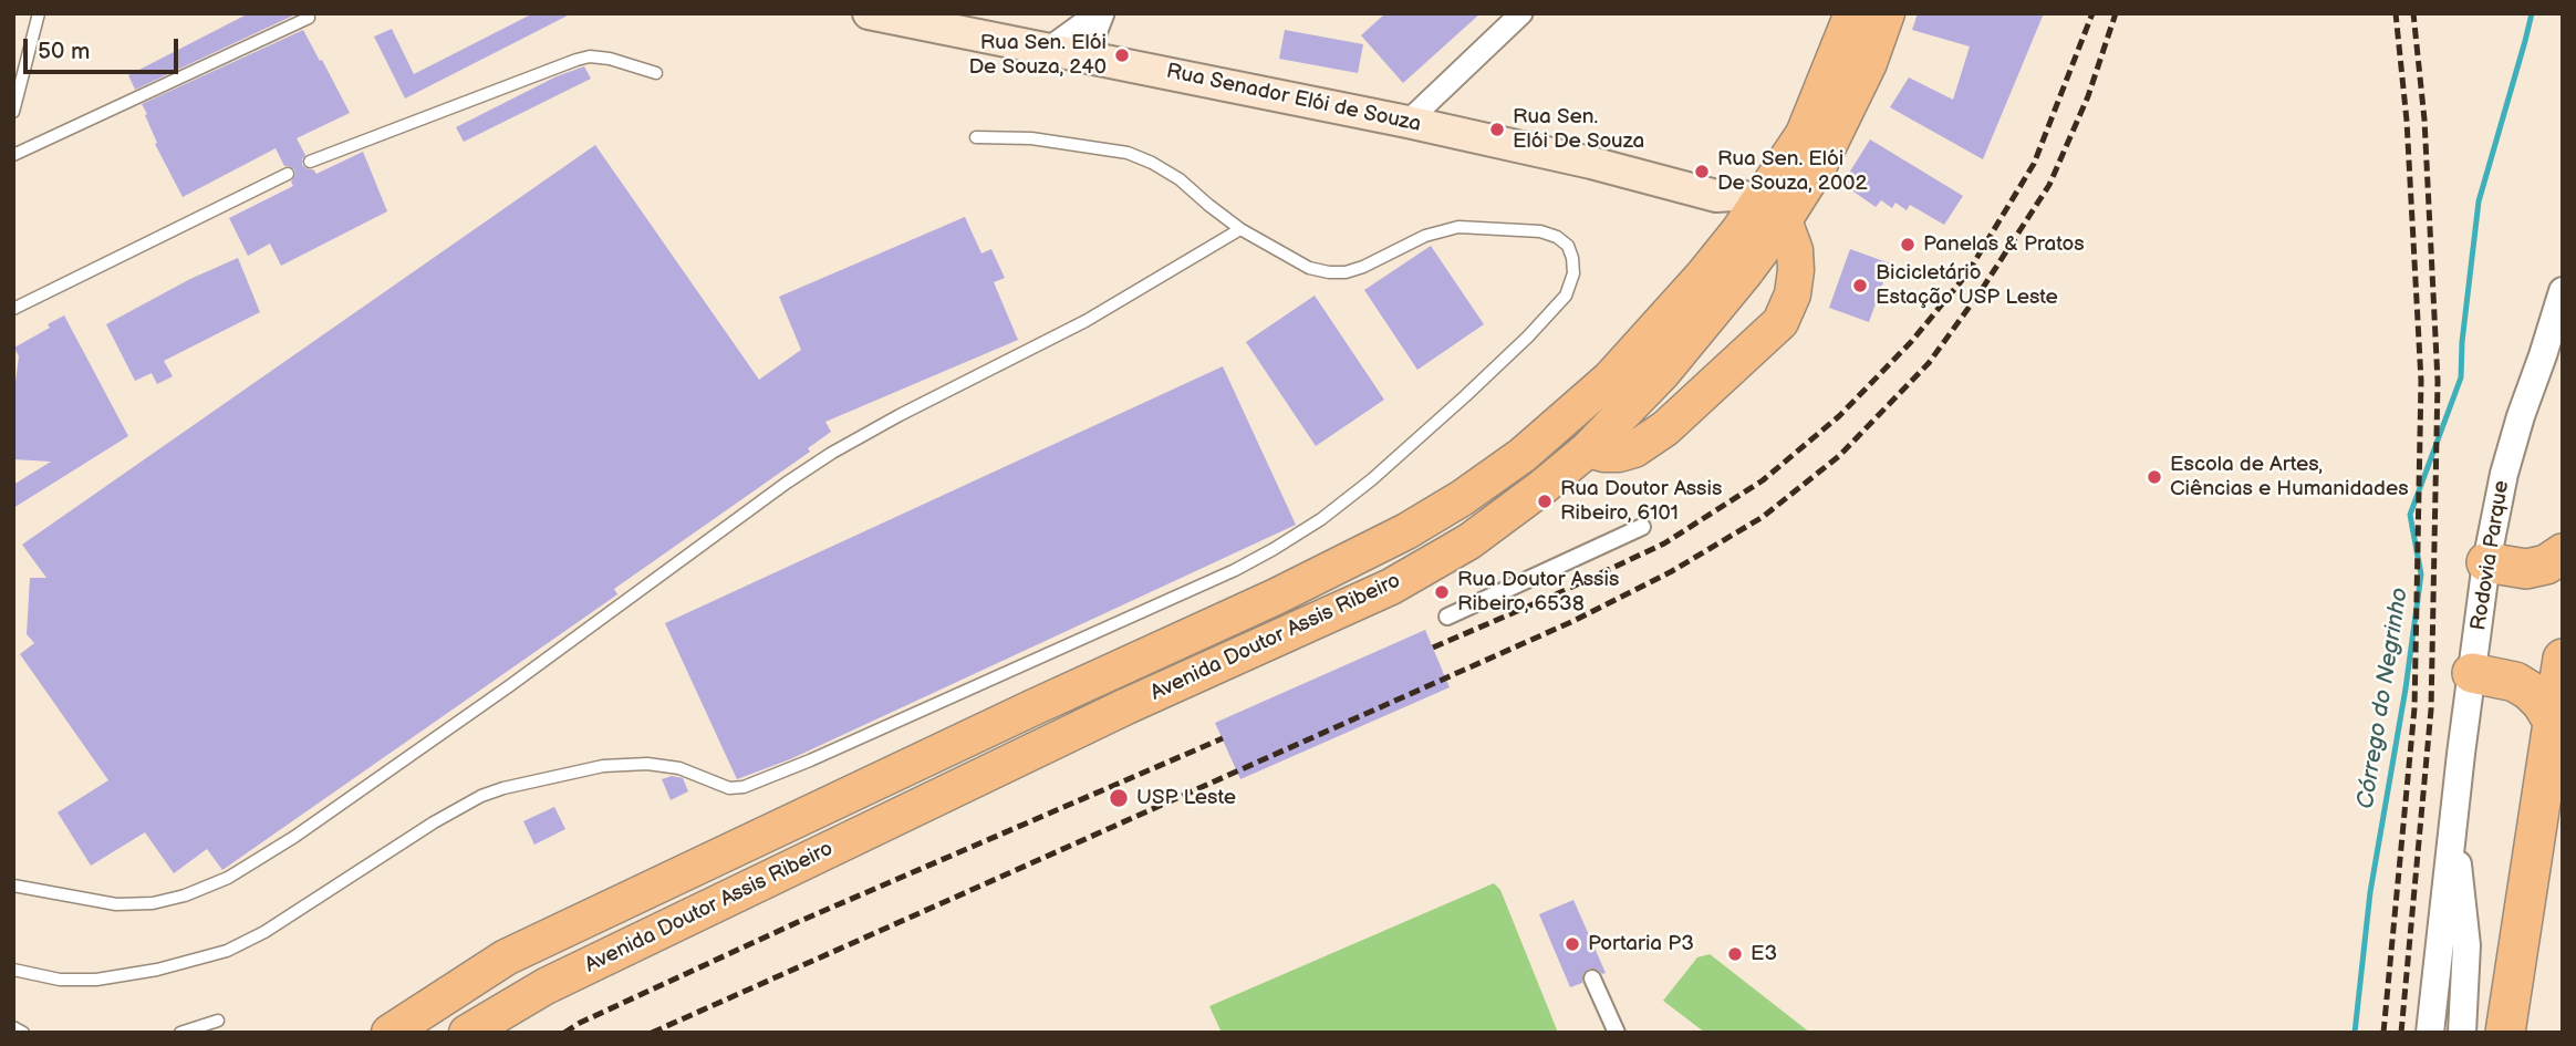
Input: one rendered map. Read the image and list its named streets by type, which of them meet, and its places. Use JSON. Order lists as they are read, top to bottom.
{
  "streets": {
    "main road": ["Rua Senador Elói de Souza", "Avenida Doutor Assis Ribeiro"],
    "street": ["Rodovia Parque"]
  },
  "crossings": [
    ["Rua Senador Elói de Souza", "Avenida Doutor Assis Ribeiro"]
  ],
  "water": ["Córrego do Negrinho"],
  "places": [
    "Rua Sen. Elói De Souza, 240",
    "Rua Sen. Elói De Souza",
    "Rua Sen. Elói De Souza, 2002",
    "Panelas & Pratos",
    "Bicicletário Estação USP Leste",
    "Escola de Artes, Ciências e Humanidades",
    "Rua Doutor Assis Ribeiro, 6101",
    "Rua Doutor Assis Ribeiro, 6538",
    "USP Leste",
    "Portaria P3",
    "E3"
  ],
  "scale_bar": "50 m"
}
